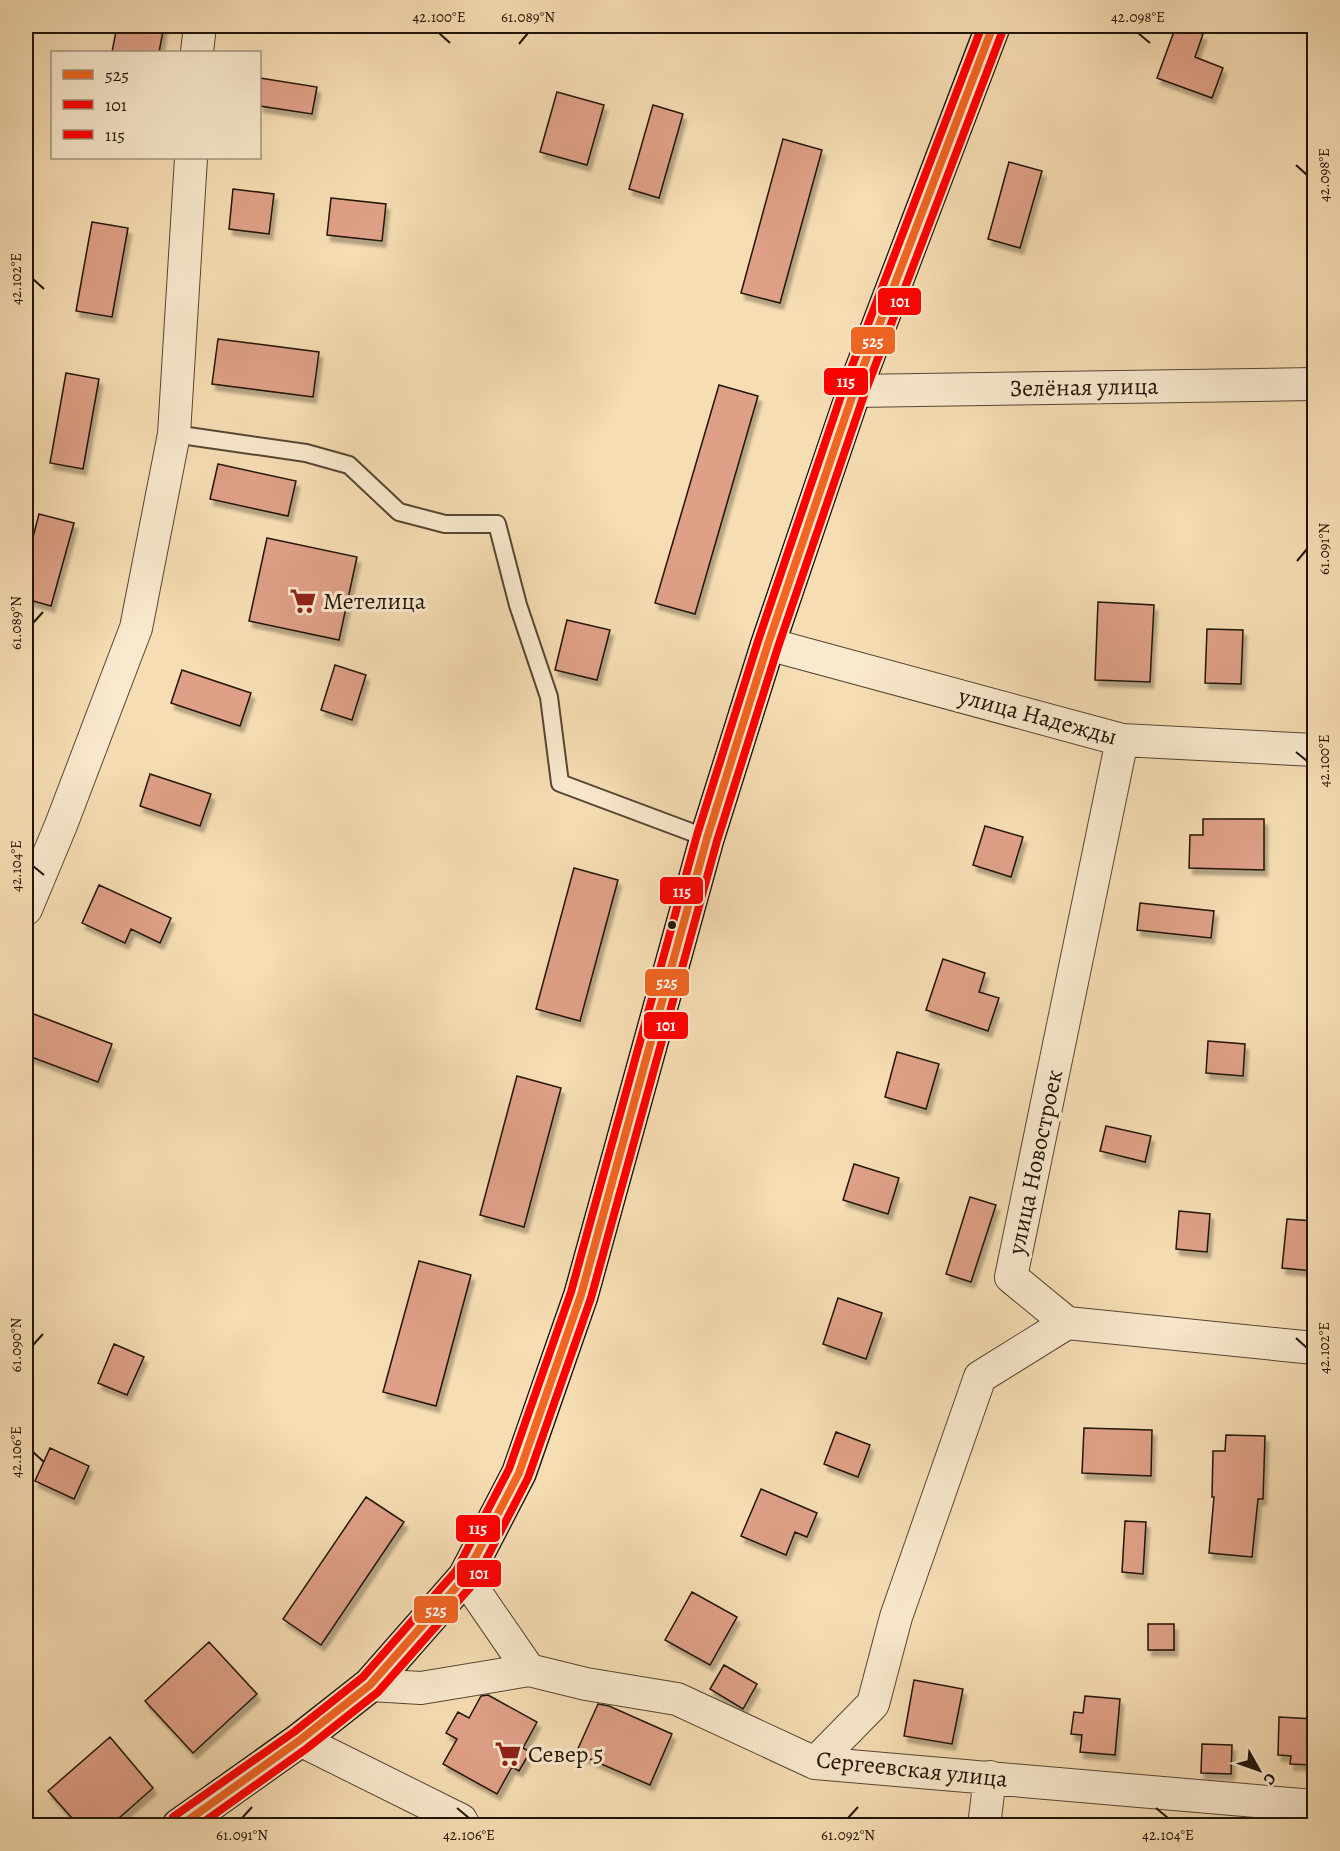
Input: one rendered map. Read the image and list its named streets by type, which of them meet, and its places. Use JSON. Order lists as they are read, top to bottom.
{
  "streets": {
    "street": [
      "Зелёная улица",
      "улица Надежды",
      "улица Новостроек",
      "Сергеевская улица"
    ]
  },
  "crossings": [
    ["улица Надежды", "улица Новостроек"]
  ],
  "places": {
    "supermarket": ["Метелица", "Север 5"]
  },
  "lines": ["transit line 525", "transit line 115", "transit line 101"],
  "legend": ["525", "101", "115"],
  "north": "bottom right",
  "coordinates": [
    "42.100°E",
    "61.089°N",
    "42.098°E",
    "42.102°E",
    "61.091°N",
    "42.104°E",
    "61.090°N",
    "42.106°E",
    "61.092°N"
  ]
}
